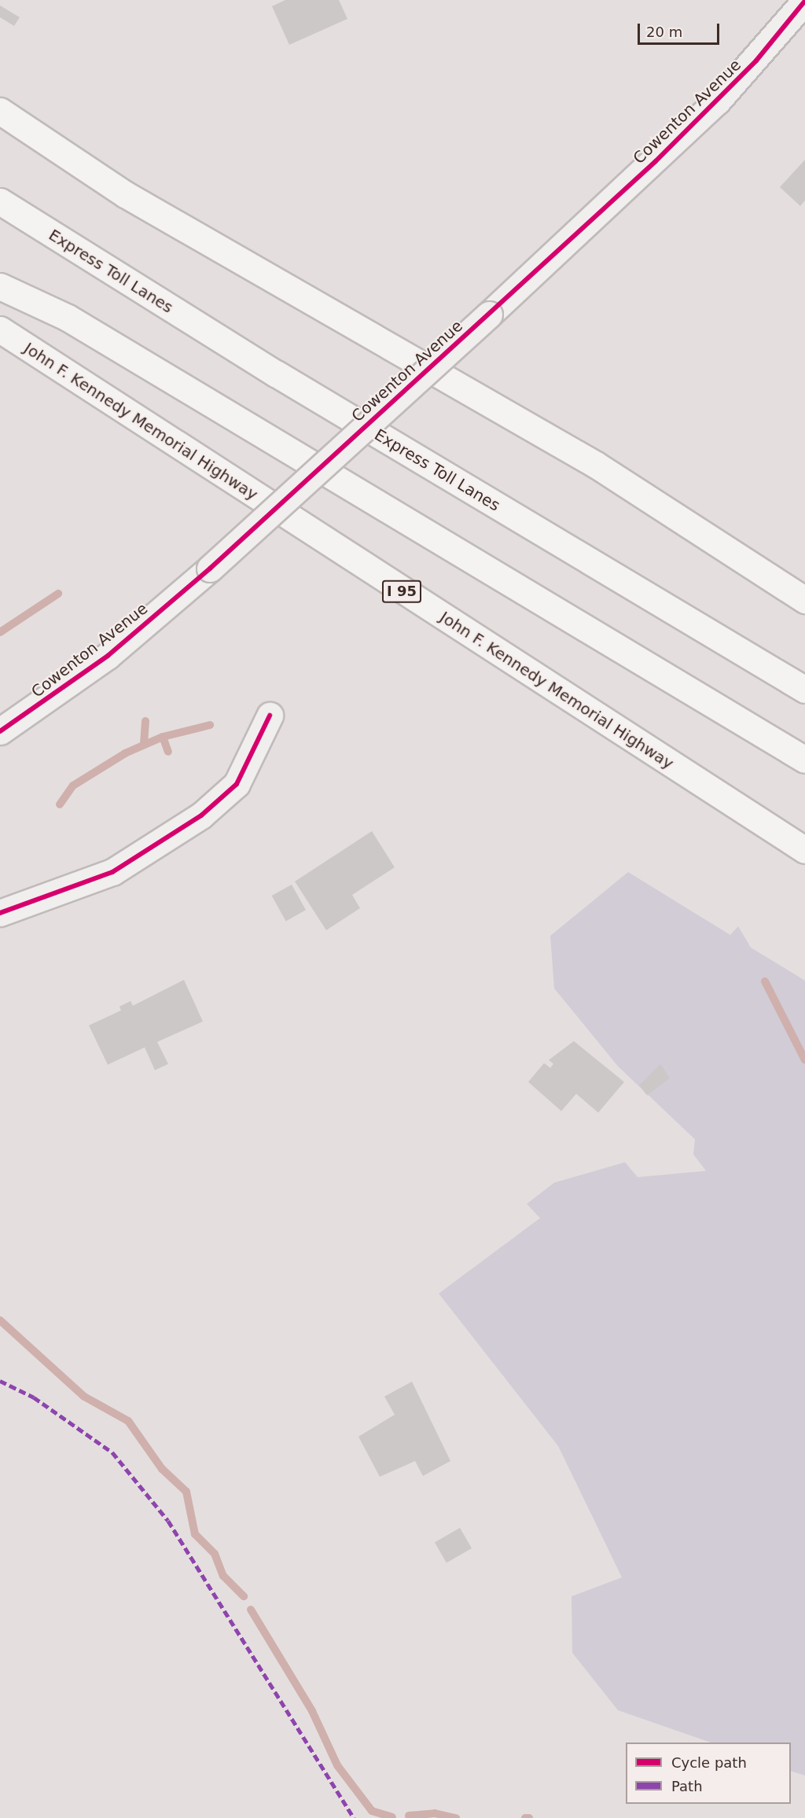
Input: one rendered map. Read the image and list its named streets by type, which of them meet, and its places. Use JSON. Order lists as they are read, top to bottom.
{
  "streets": {
    "highway": ["Express Toll Lanes", "John F. Kennedy Memorial Highway", "I 95"],
    "street": ["Cowenton Avenue"]
  },
  "legend": ["Cycle path", "Path"],
  "scale_bar": "20 m"
}
